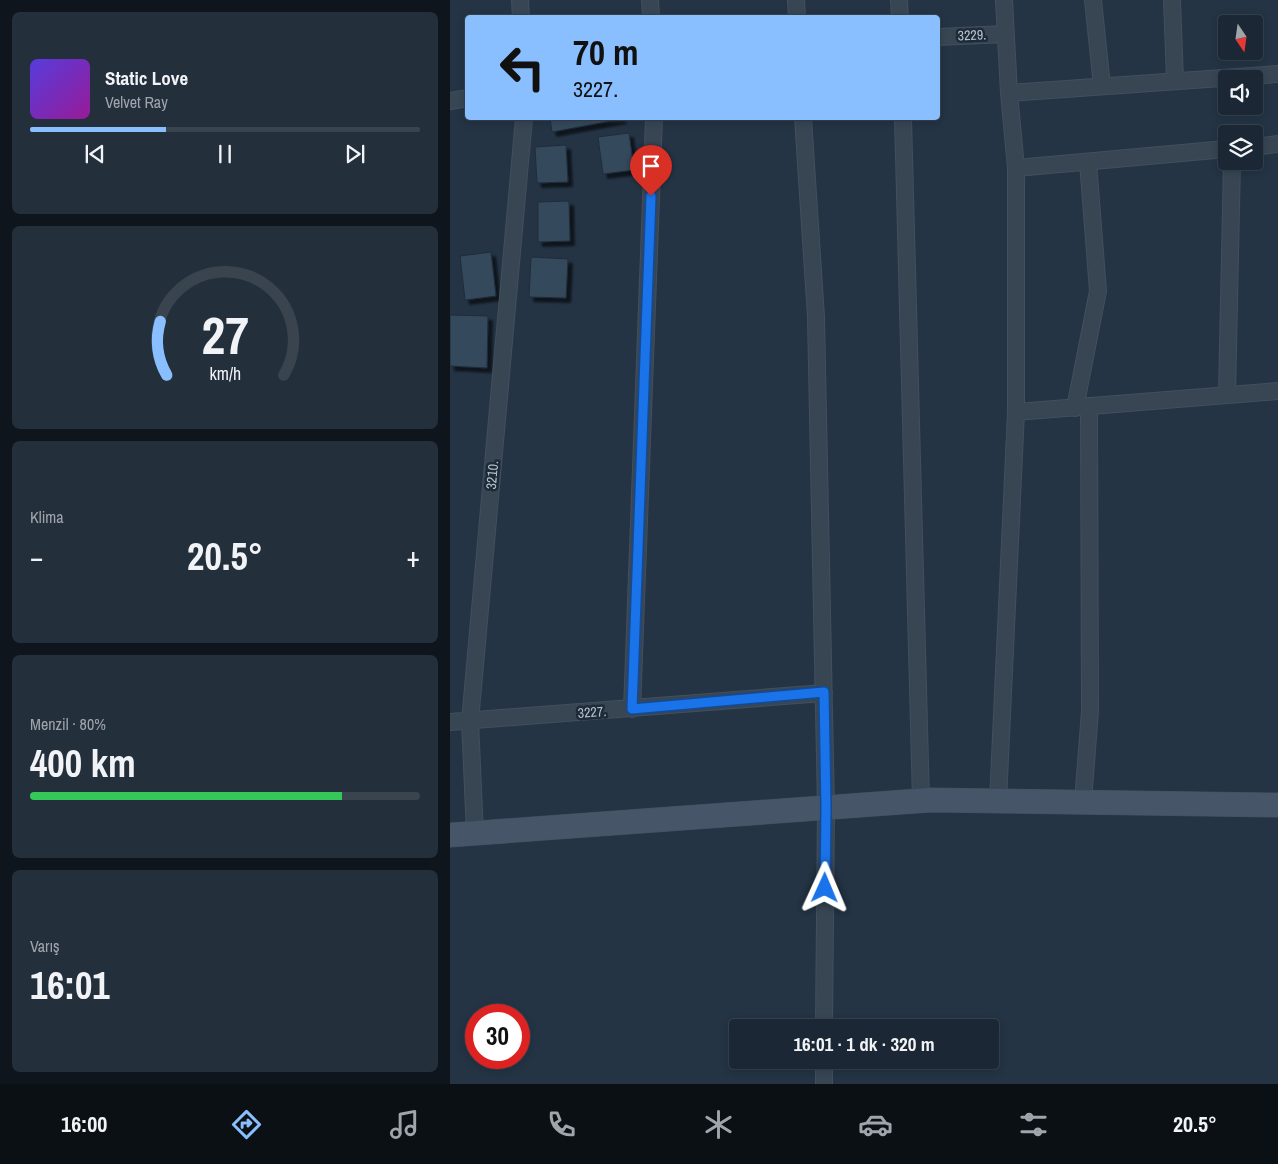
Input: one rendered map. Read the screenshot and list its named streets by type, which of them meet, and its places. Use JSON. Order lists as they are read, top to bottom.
{
  "streets": {
    "street": ["3229.", "3210.", "3227."]
  },
  "crossings": [
    ["3210.", "3227."]
  ],
  "north": "bottom",
  "page": {
    "turn": ["70 m", "3227."],
    "song": ["Static Love", "Velvet Ray"],
    "tile": [
      "Klima",
      ["Menzil · 80%", "400 km"],
      ["Varış", "16:01"]
    ],
    "heat": ["−", "20.5°", "+"],
    "limit": "30",
    "trip": "16:01 · 1 dk · 320 m",
    "tabs": ["16:00", "20.5°"],
    "gauge": ["27", "km/h"]
  }
}
